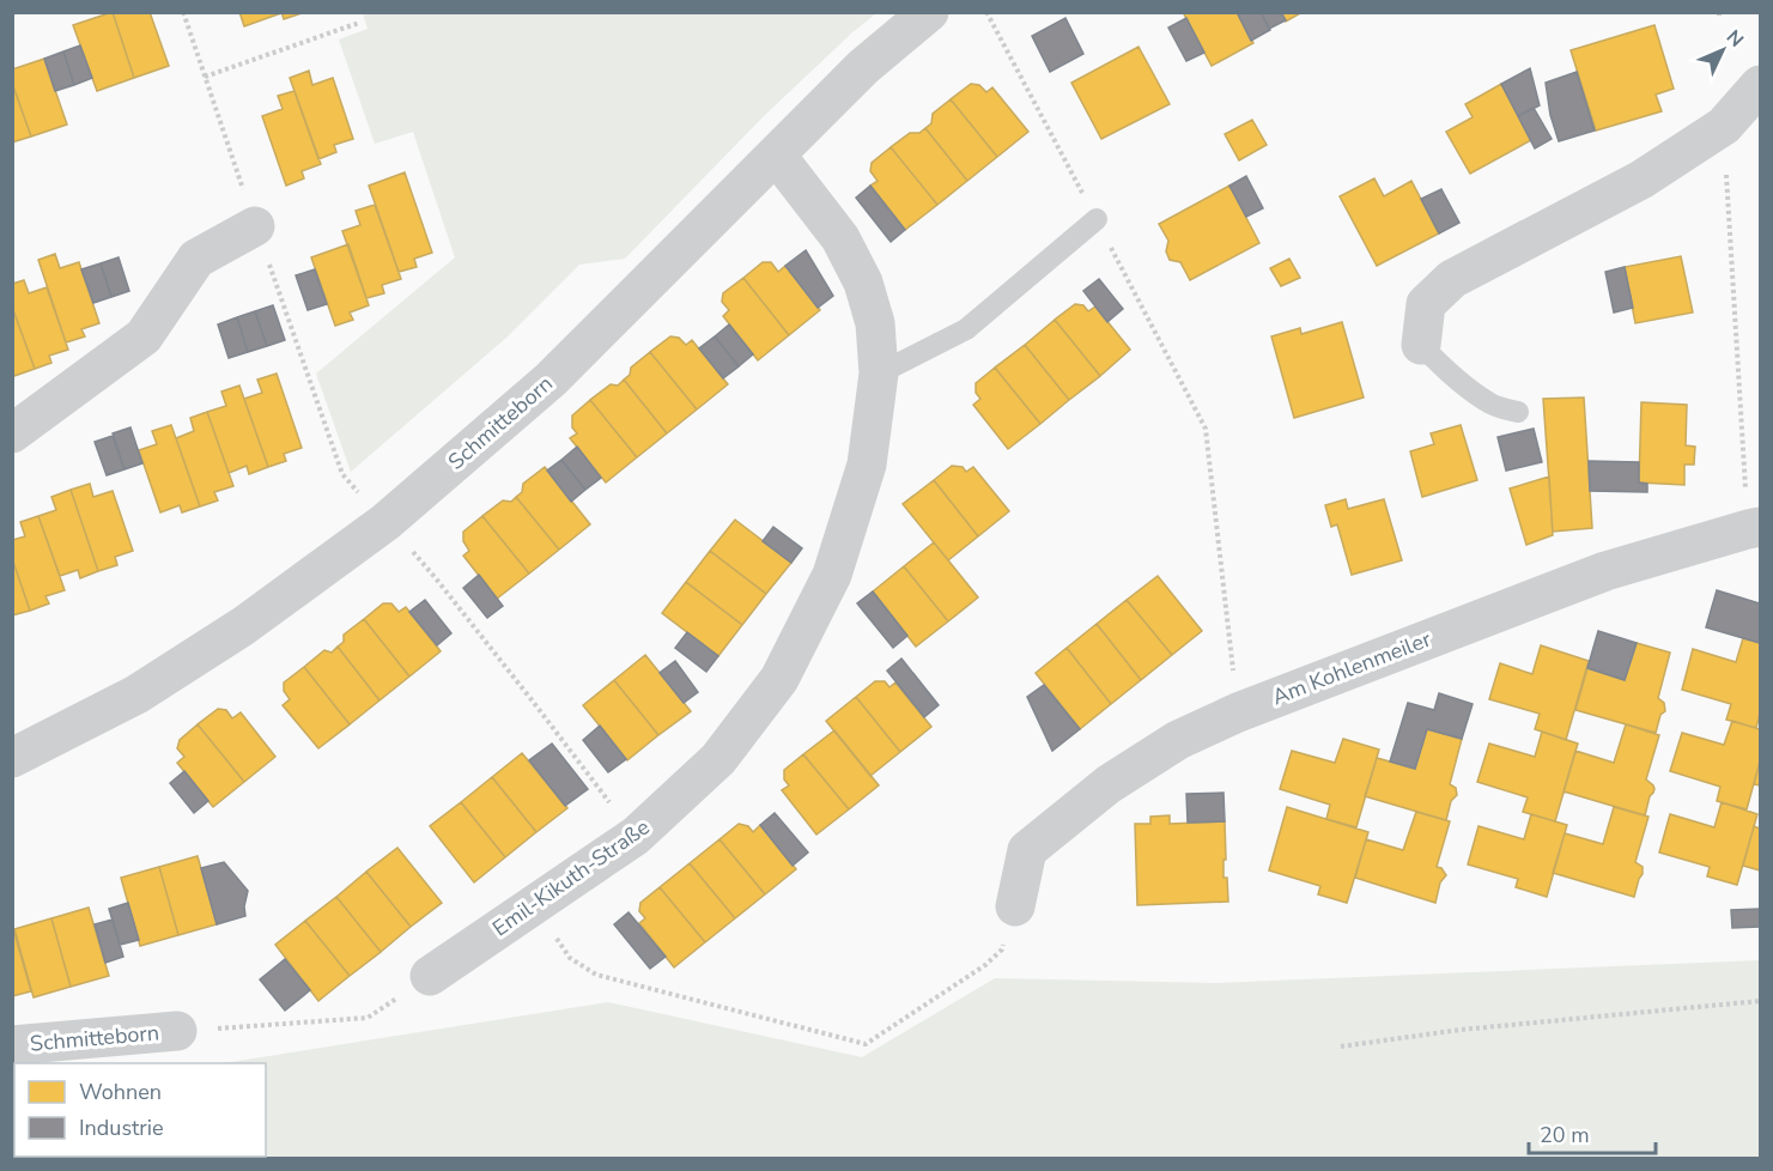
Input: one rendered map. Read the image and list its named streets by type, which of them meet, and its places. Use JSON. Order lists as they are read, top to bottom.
{
  "streets": {
    "street": ["Schmitteborn", "Am Kohlenmeiler", "Emil-Kikuth-Straße"]
  },
  "crossings": [
    ["Schmitteborn", "Emil-Kikuth-Straße"]
  ],
  "legend": ["Wohnen", "Industrie"],
  "scale_bar": "20 m",
  "north": "top right"
}
